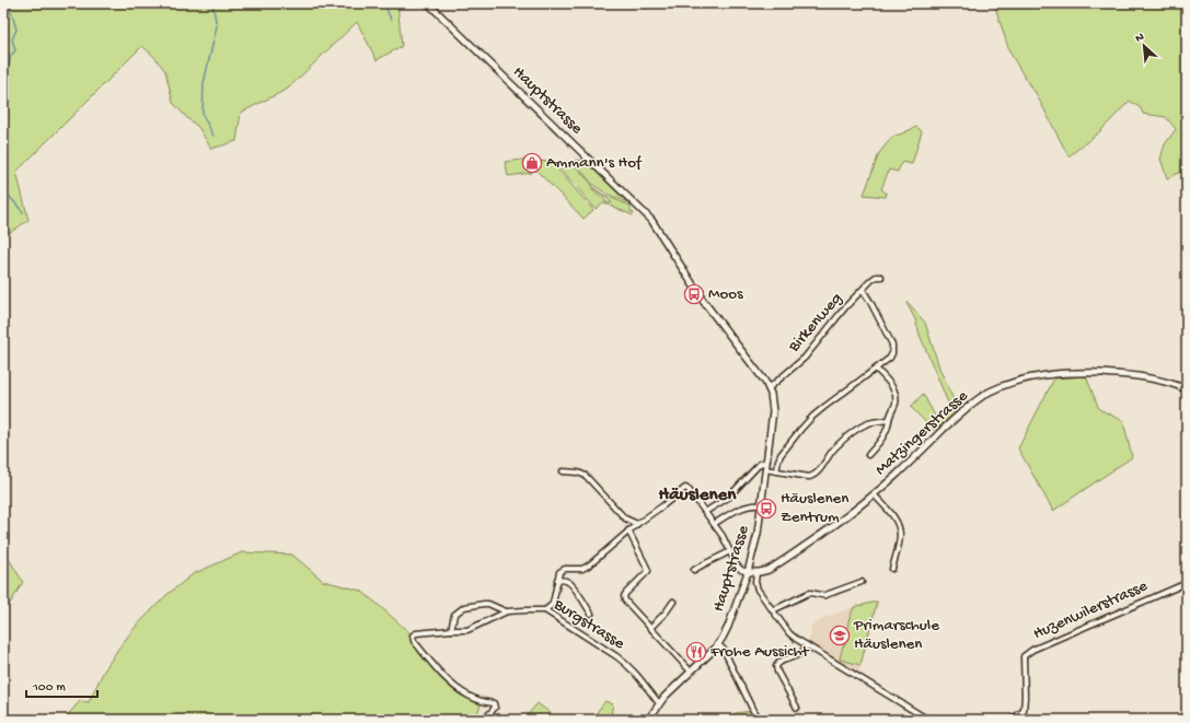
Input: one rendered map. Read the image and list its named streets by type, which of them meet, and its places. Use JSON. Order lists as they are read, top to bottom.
{
  "streets": {
    "street": [
      "Hauptstrasse",
      "Birkenweg",
      "Matzingerstrasse",
      "Huzenwilerstrasse",
      "Burgstrasse"
    ]
  },
  "crossings": [
    ["Hauptstrasse", "Birkenweg"],
    ["Hauptstrasse", "Burgstrasse"]
  ],
  "districts": ["Häuslenen"],
  "places": {
    "shop": ["Ammann's Hof"],
    "bus stop": ["Moos", "Häuslenen Zentrum"],
    "school or university": ["Primarschule Häuslenen"],
    "restaurant": ["Frohe Aussicht"]
  },
  "scale_bar": "100 m",
  "north": "top left"
}
